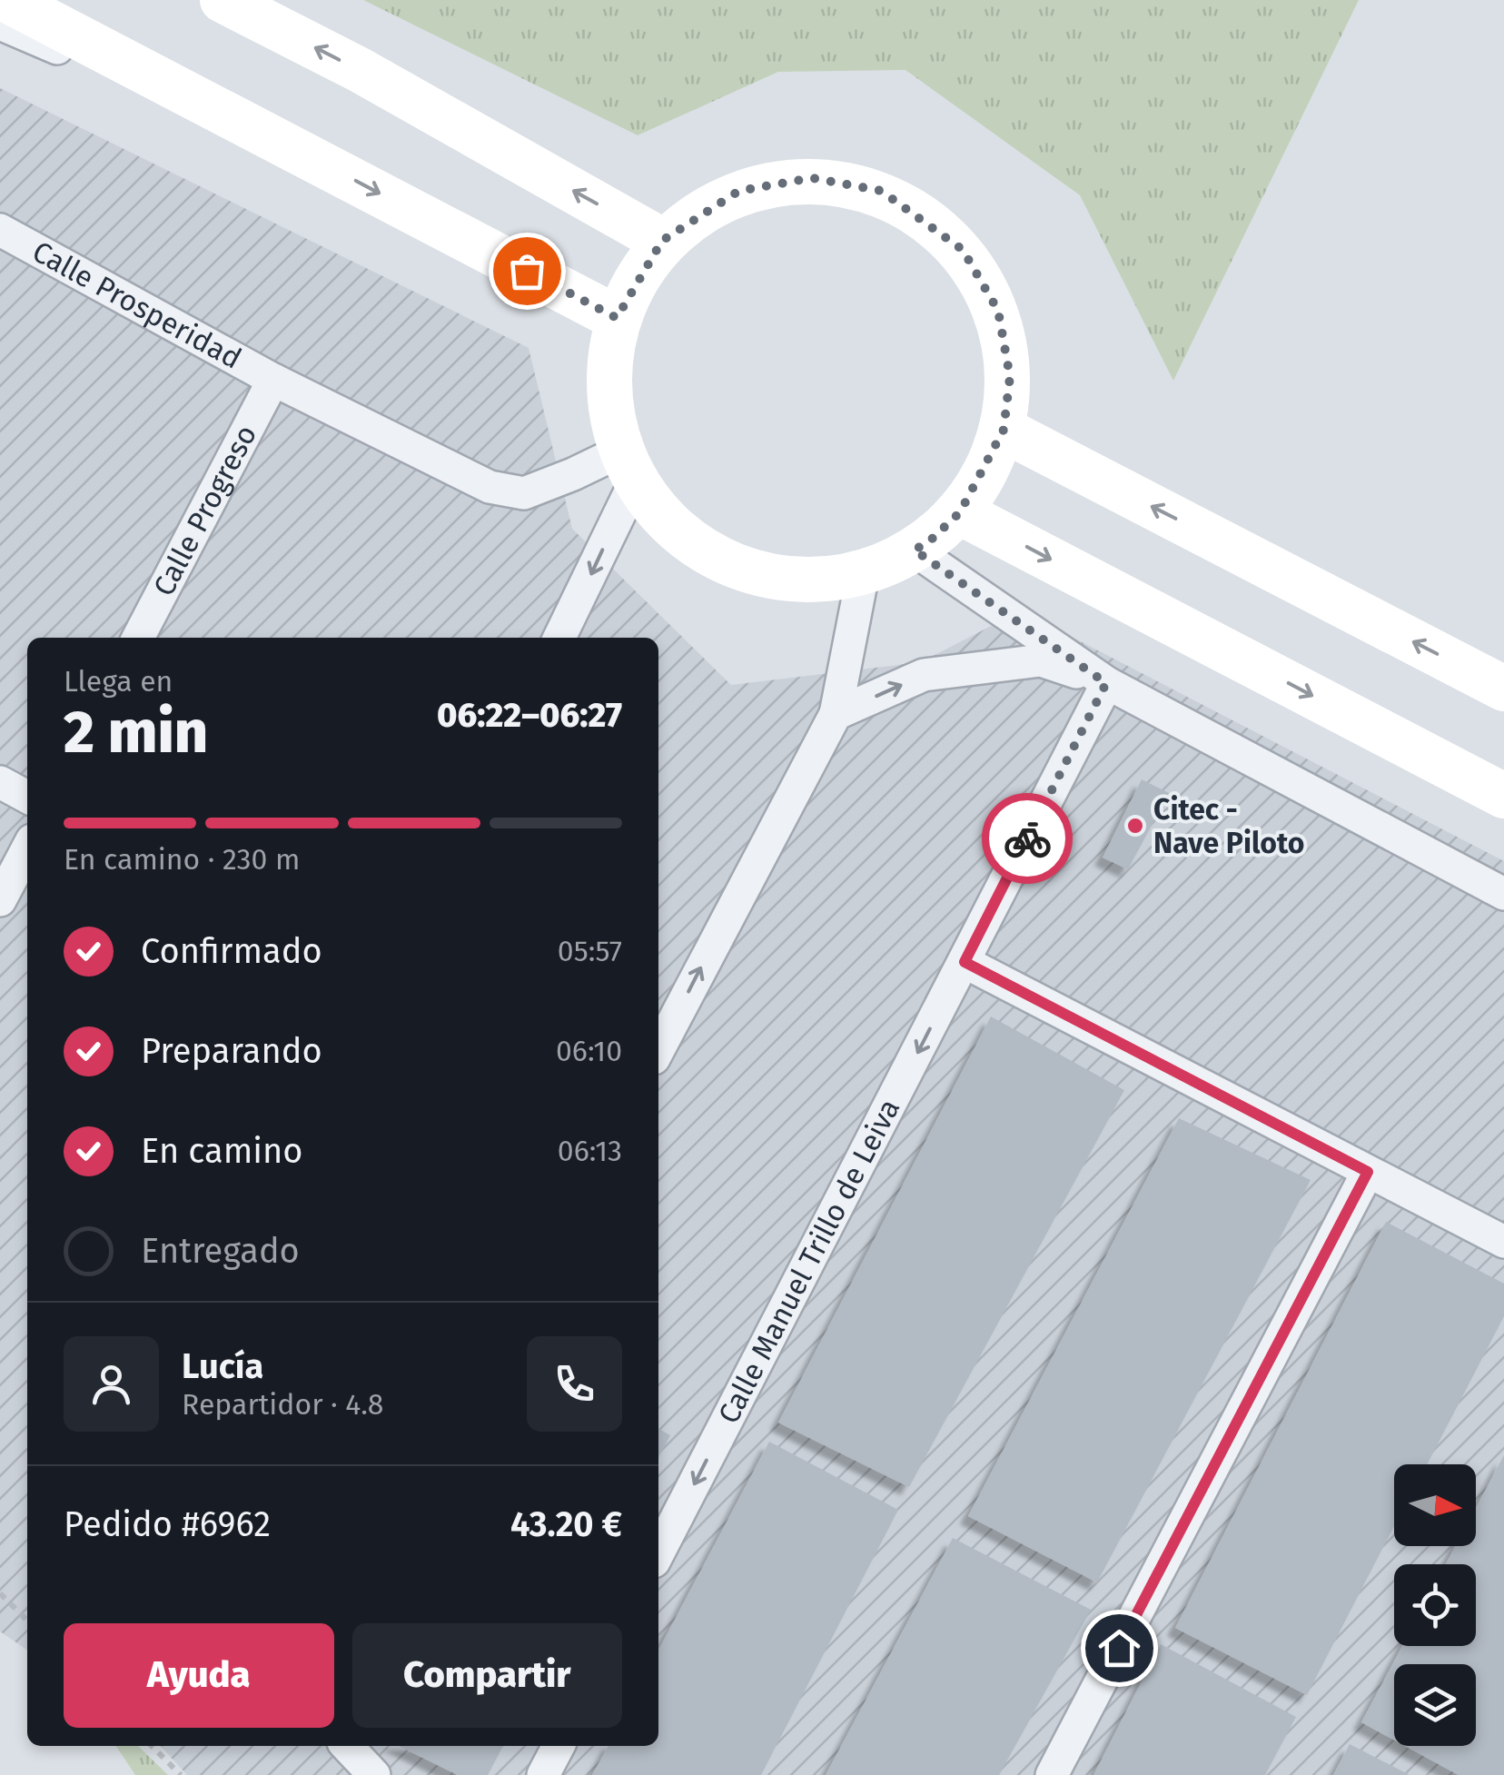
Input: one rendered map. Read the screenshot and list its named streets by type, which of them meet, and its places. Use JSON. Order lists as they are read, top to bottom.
{
  "streets": {
    "street": ["Calle Prosperidad", "Calle Progreso", "Calle Manuel Trillo de Leiva"]
  },
  "crossings": [
    ["Calle Prosperidad", "Calle Progreso"]
  ],
  "places": ["Citec - Nave Piloto"],
  "north": "right",
  "page": {
    "heading": ["2 min", "Llega en", "06:22–06:27"],
    "panel": [
      "Lucía",
      "Repartidor · 4.8",
      "Pedido #6962",
      "43.20 €"
    ],
    "bar": "En camino · 230 m",
    "list": [
      ["Confirmado", "05:57"],
      ["Preparando", "06:10"],
      ["En camino", "06:13"],
      "Entregado"
    ],
    "buttons": ["Ayuda", "Compartir"]
  }
}
